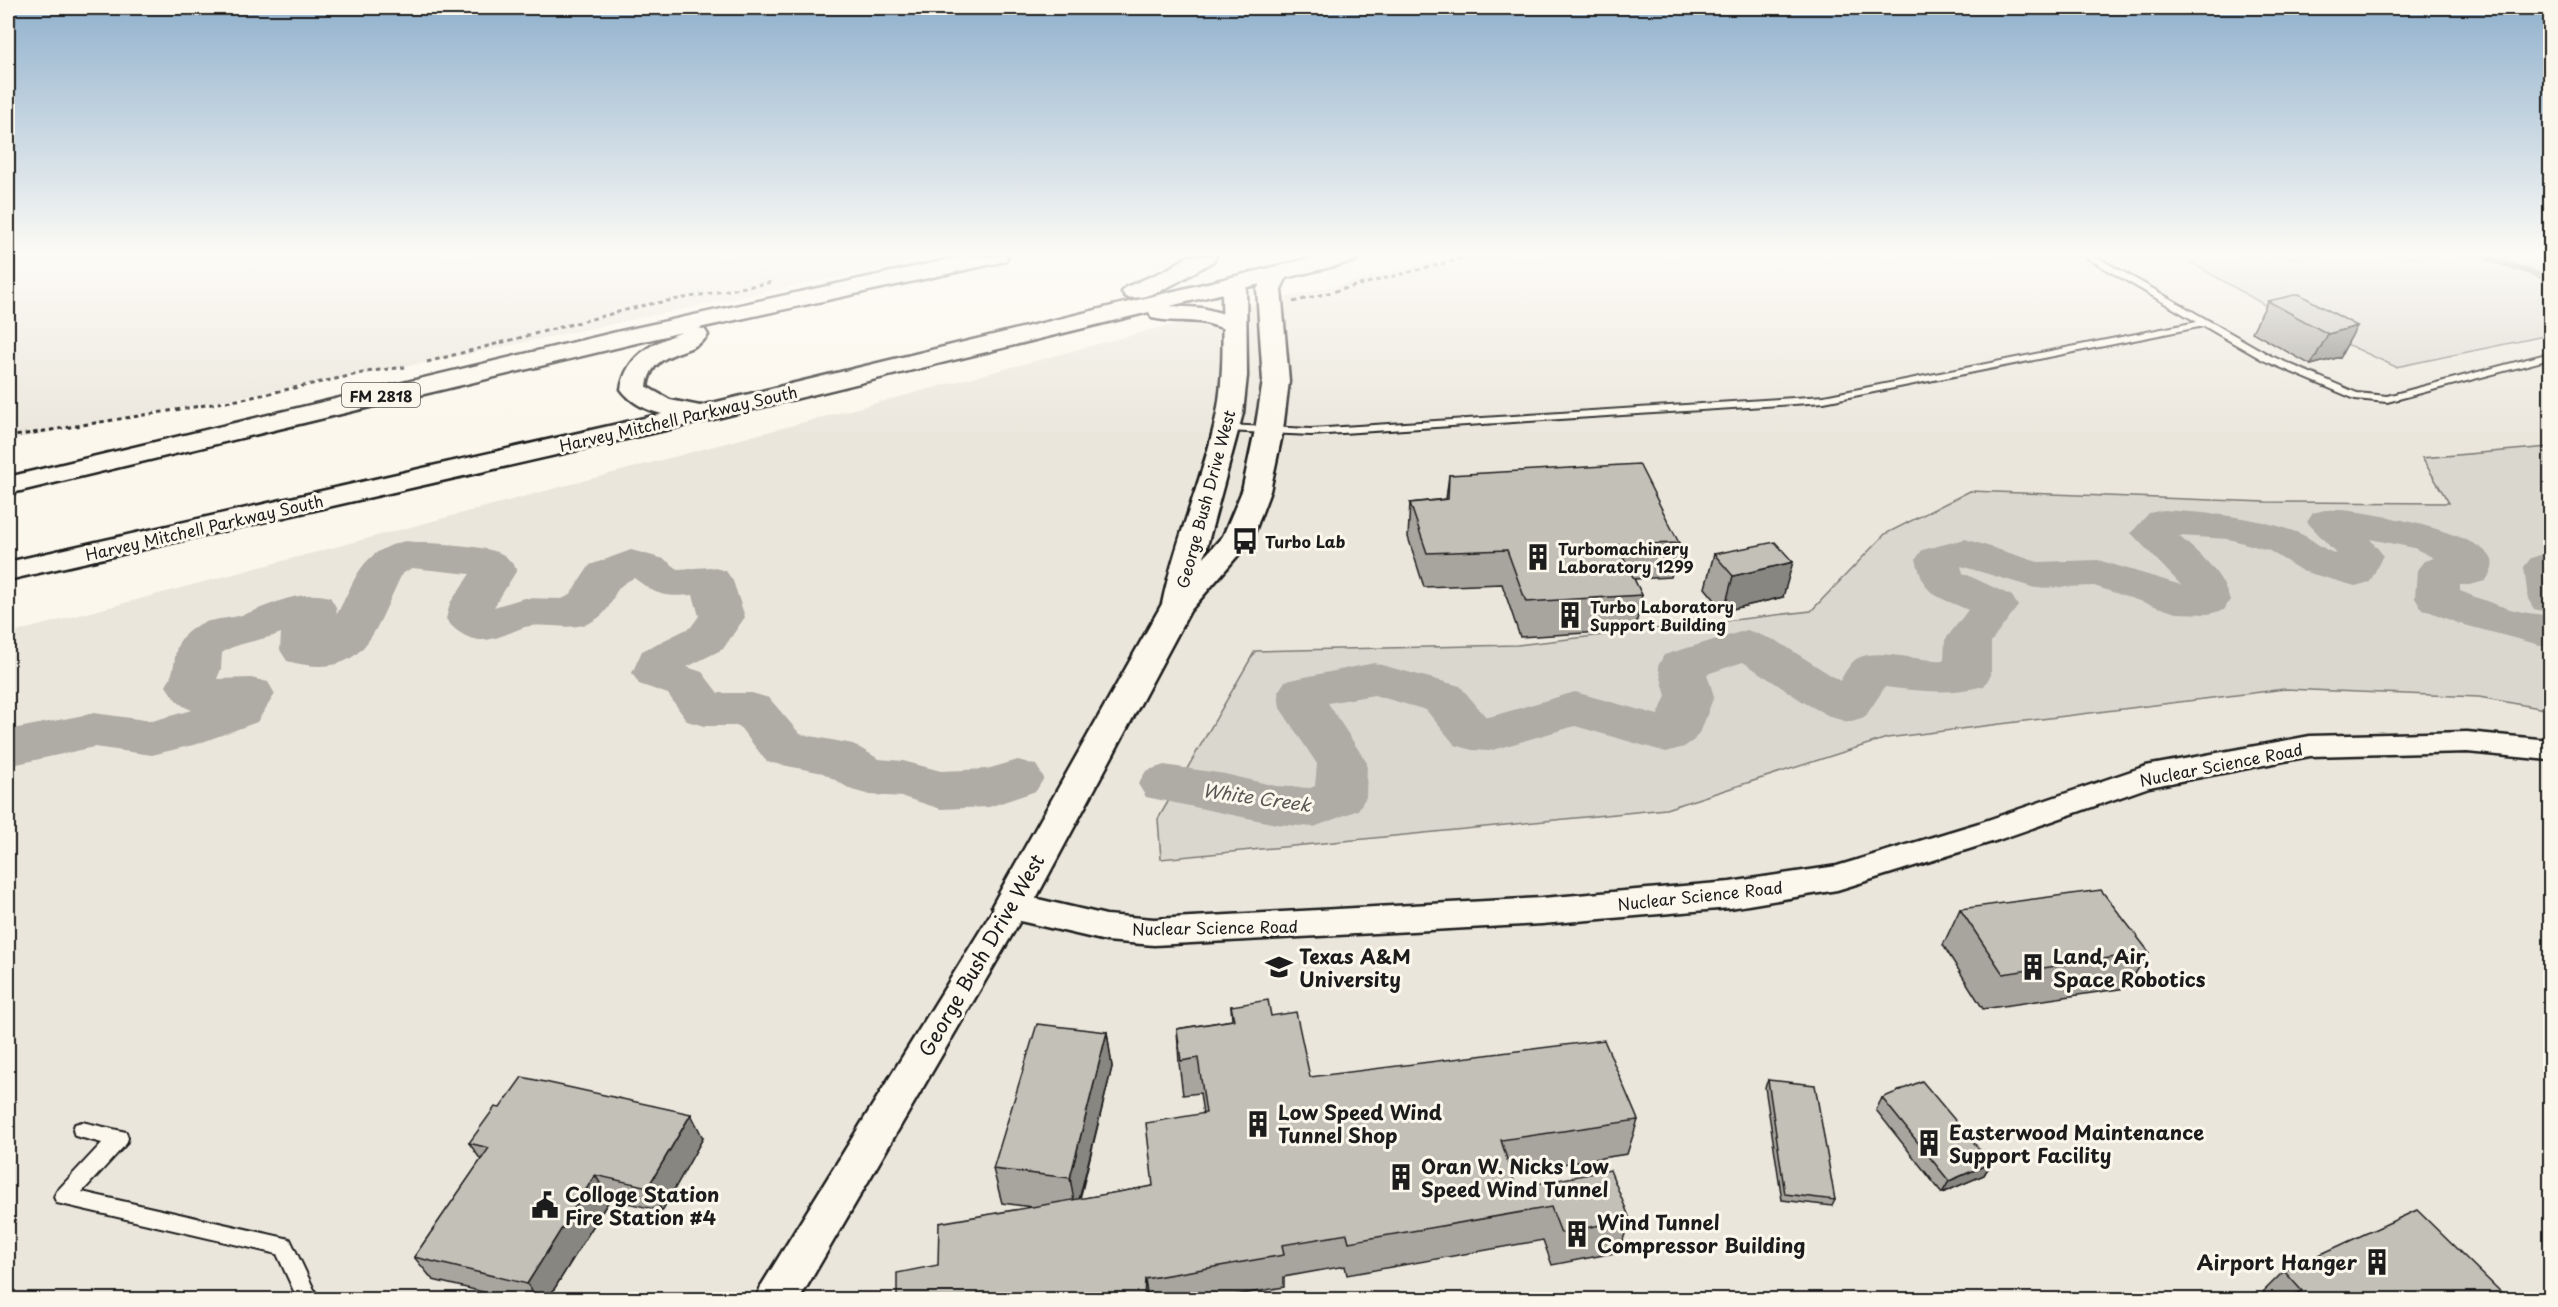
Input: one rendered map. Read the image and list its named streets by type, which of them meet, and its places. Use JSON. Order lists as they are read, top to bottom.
{
  "streets": {
    "main road": ["FM 2818", "Harvey Mitchell Parkway South", "George Bush Drive West"],
    "street": ["Nuclear Science Road"]
  },
  "crossings": [
    ["George Bush Drive West", "Nuclear Science Road"]
  ],
  "water": ["White Creek"],
  "places": {
    "bus stop": ["Turbo Lab"],
    "building": [
      "Turbomachinery Laboratory 1299",
      "Turbo Laboratory Support Building",
      "Land, Air, Space Robotics",
      "Low Speed Wind Tunnel Shop",
      "Easterwood Maintenance Support Facility",
      "Oran W. Nicks Low Speed Wind Tunnel",
      "Wind Tunnel Compressor Building",
      "Airport Hanger"
    ],
    "school or university": ["Texas A&M University"],
    "public building": ["Colloge Station Fire Station #4"]
  }
}
